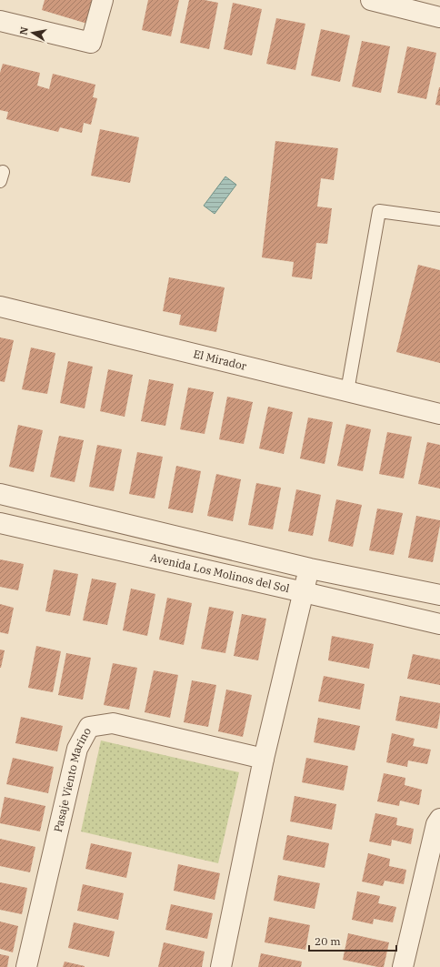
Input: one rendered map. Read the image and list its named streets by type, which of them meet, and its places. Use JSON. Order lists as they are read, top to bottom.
{
  "streets": {
    "street": ["El Mirador", "Avenida Los Molinos del Sol", "Pasaje Viento Marino"]
  },
  "scale_bar": "20 m",
  "north": "left"
}
